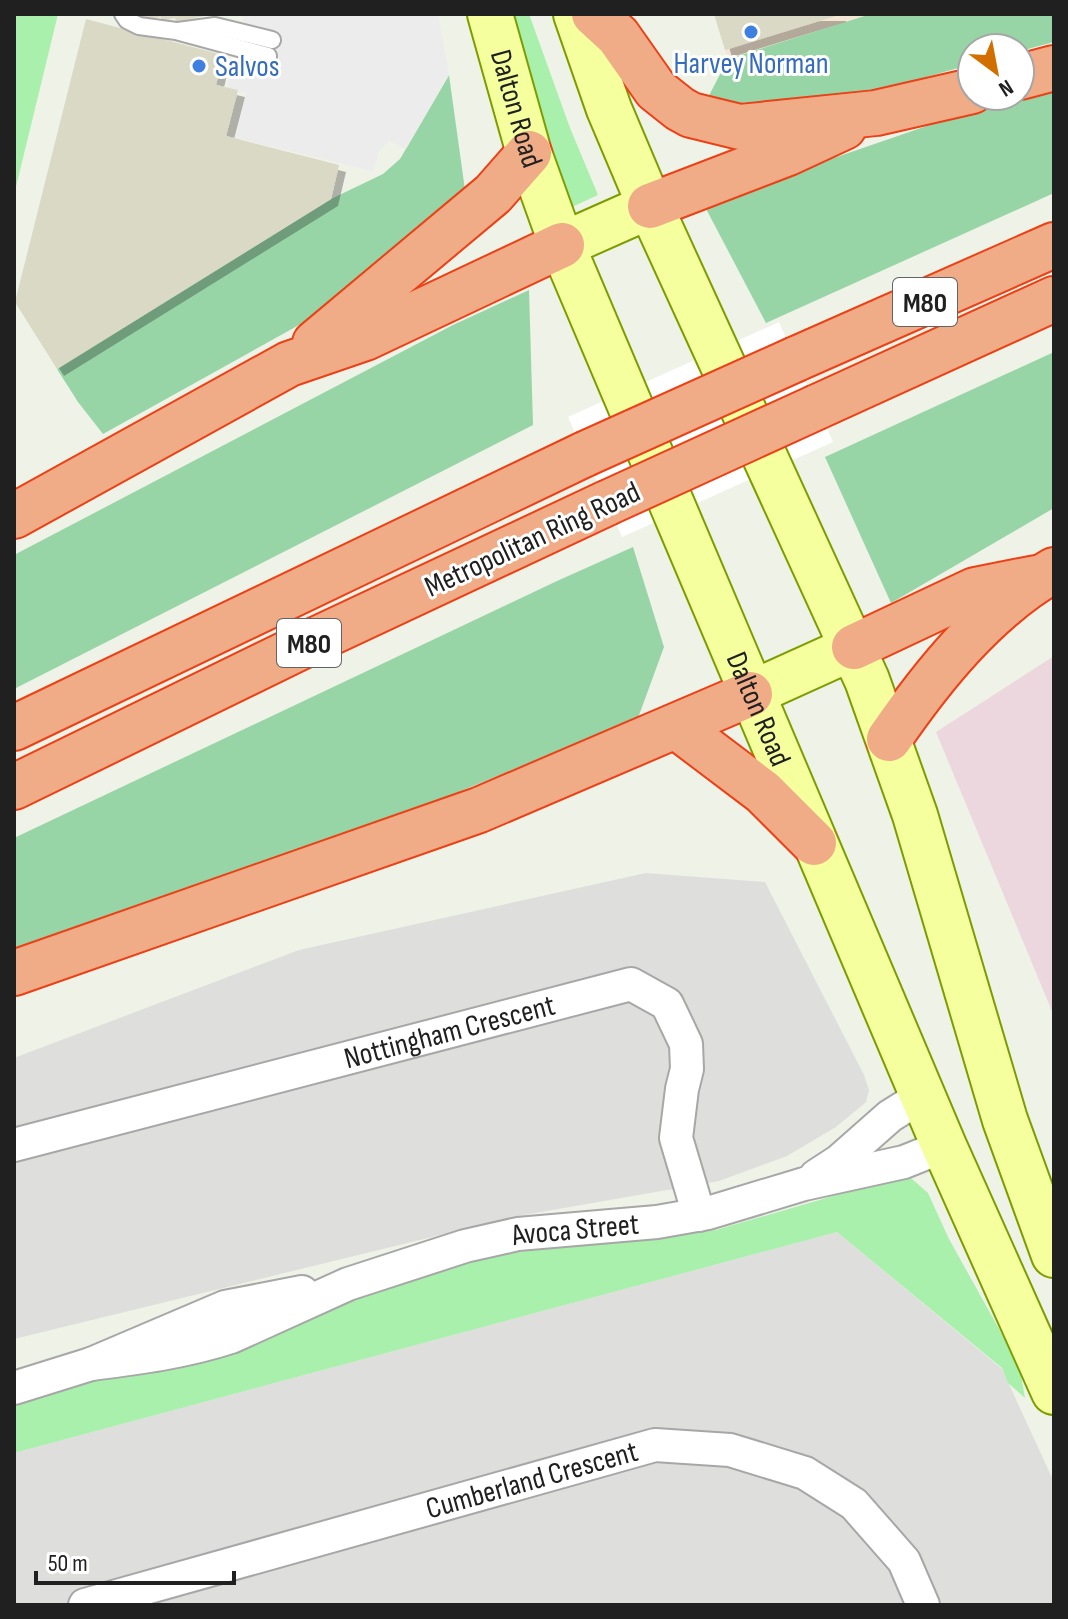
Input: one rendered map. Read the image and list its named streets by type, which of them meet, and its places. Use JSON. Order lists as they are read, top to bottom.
{
  "streets": {
    "highway": ["M80", "Metropolitan Ring Road"],
    "main road": ["Dalton Road"],
    "street": ["Nottingham Crescent", "Avoca Street", "Cumberland Crescent"]
  },
  "crossings": [
    ["Dalton Road", "Avoca Street"],
    ["Nottingham Crescent", "Avoca Street"]
  ],
  "places": ["Harvey Norman", "Salvos"],
  "scale_bar": "50 m",
  "north": "bottom right"
}
